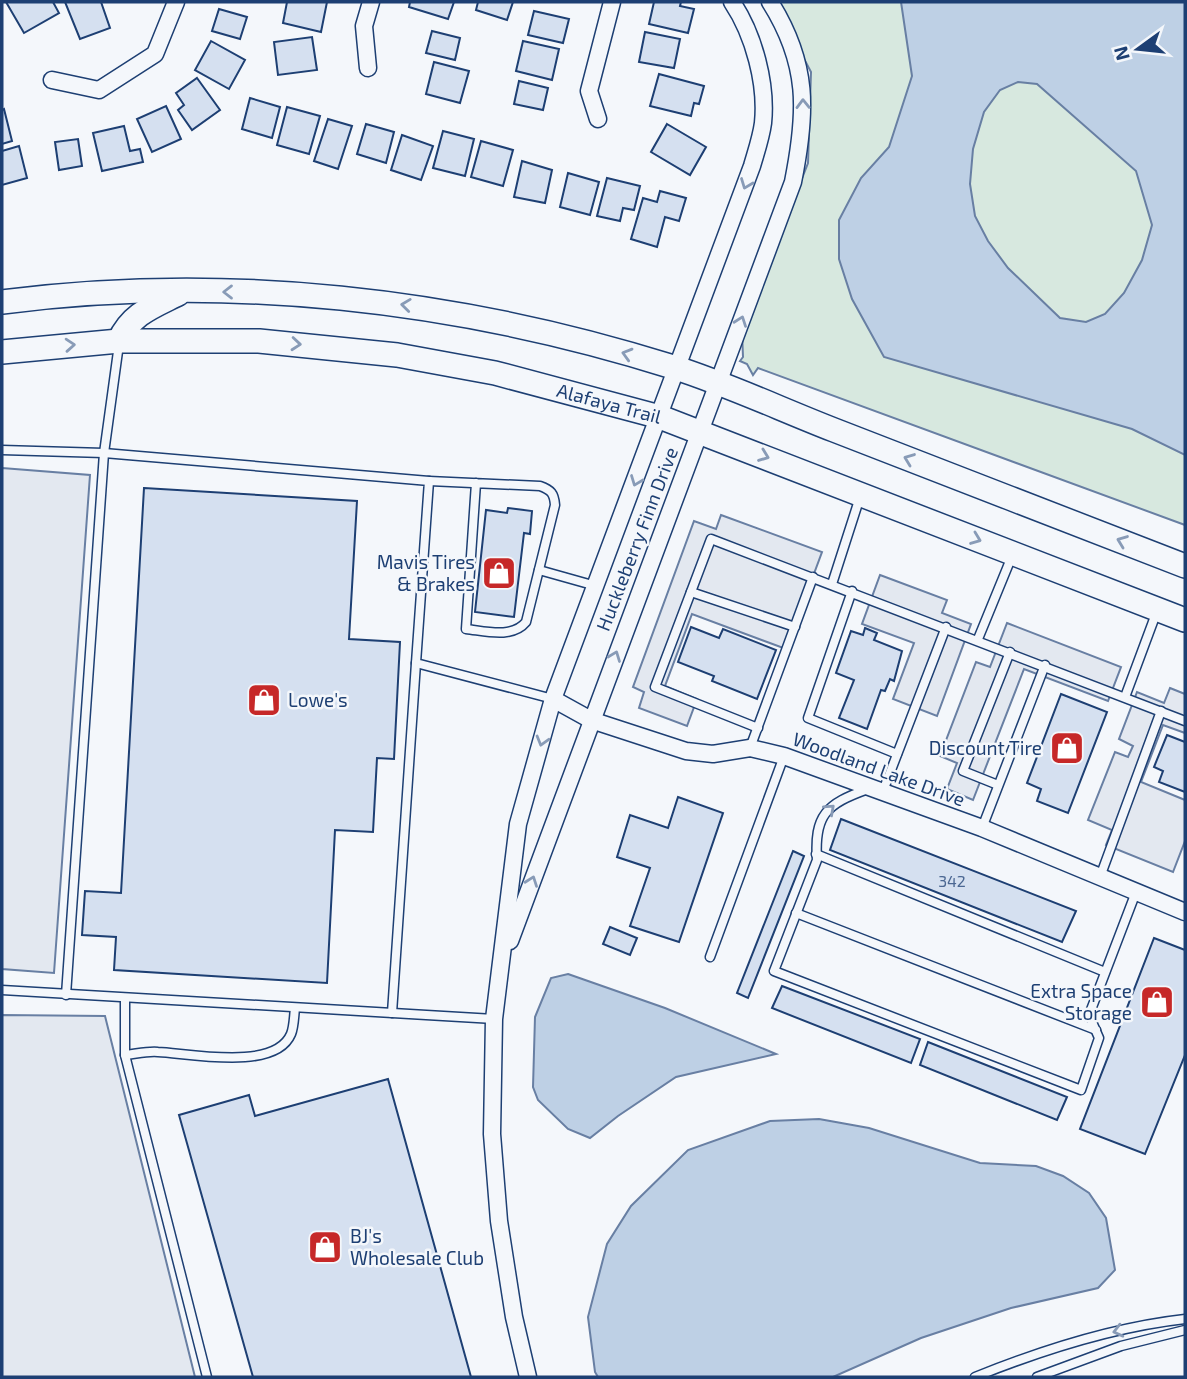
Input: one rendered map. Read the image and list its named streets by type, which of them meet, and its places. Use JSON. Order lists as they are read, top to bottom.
{
  "streets": {
    "main road": ["Alafaya Trail"],
    "street": ["Huckleberry Finn Drive", "Woodland Lake Drive"]
  },
  "crossings": [
    ["Alafaya Trail", "Huckleberry Finn Drive"],
    ["Huckleberry Finn Drive", "Woodland Lake Drive"]
  ],
  "places": {
    "shop": [
      "Mavis Tires & Brakes",
      "Lowe's",
      "Discount Tire",
      "Extra Space Storage",
      "BJ's Wholesale Club"
    ]
  },
  "house_numbers": ["342"],
  "north": "left"
}
